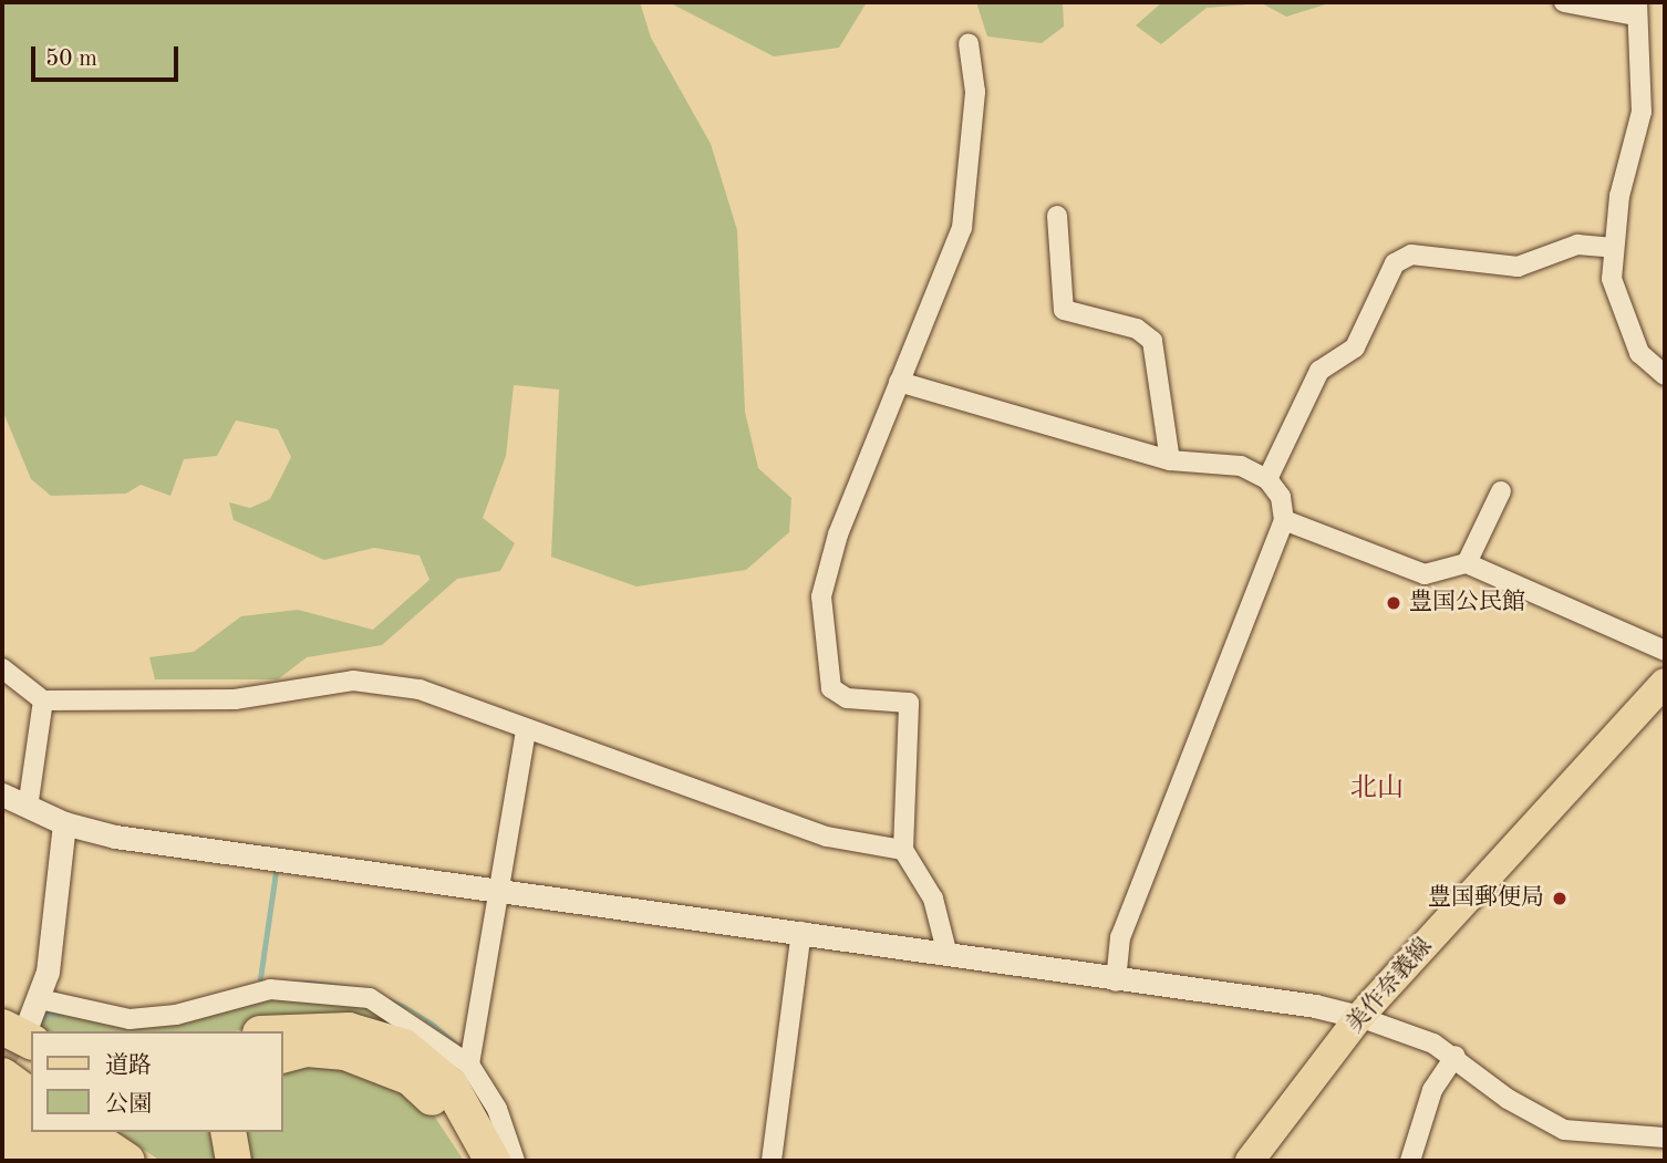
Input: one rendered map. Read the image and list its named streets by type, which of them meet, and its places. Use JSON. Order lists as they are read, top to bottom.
{
  "streets": {
    "main road": ["美作奈義線"]
  },
  "districts": ["北山"],
  "places": ["豊国公民館", "豊国郵便局"],
  "legend": ["道路", "公園"],
  "scale_bar": "50 m"
}
